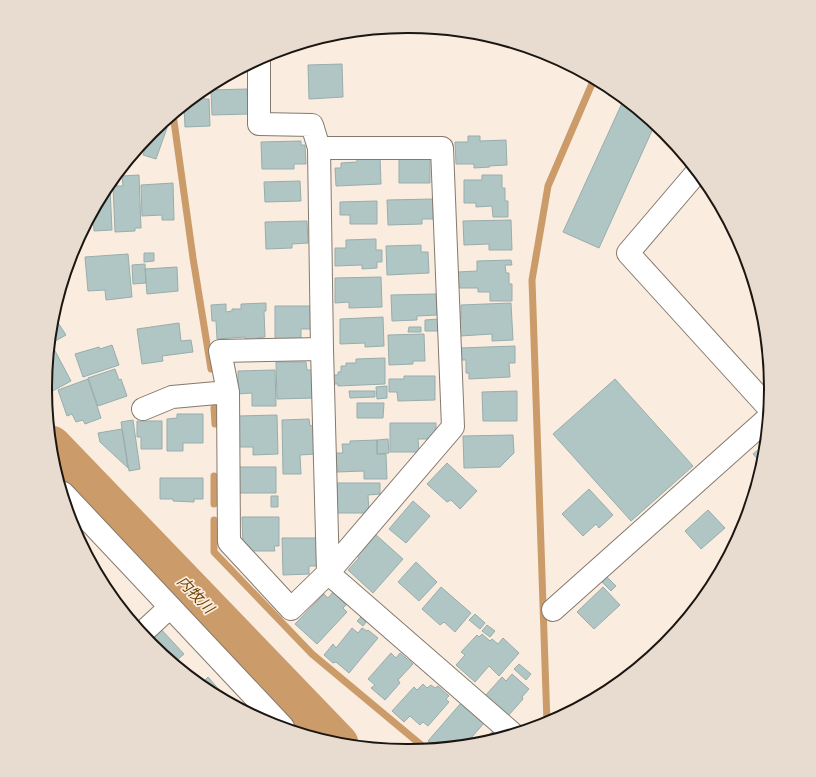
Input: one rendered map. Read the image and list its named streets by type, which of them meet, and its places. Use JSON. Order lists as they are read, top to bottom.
{
  "water": ["内牧川"]
}
